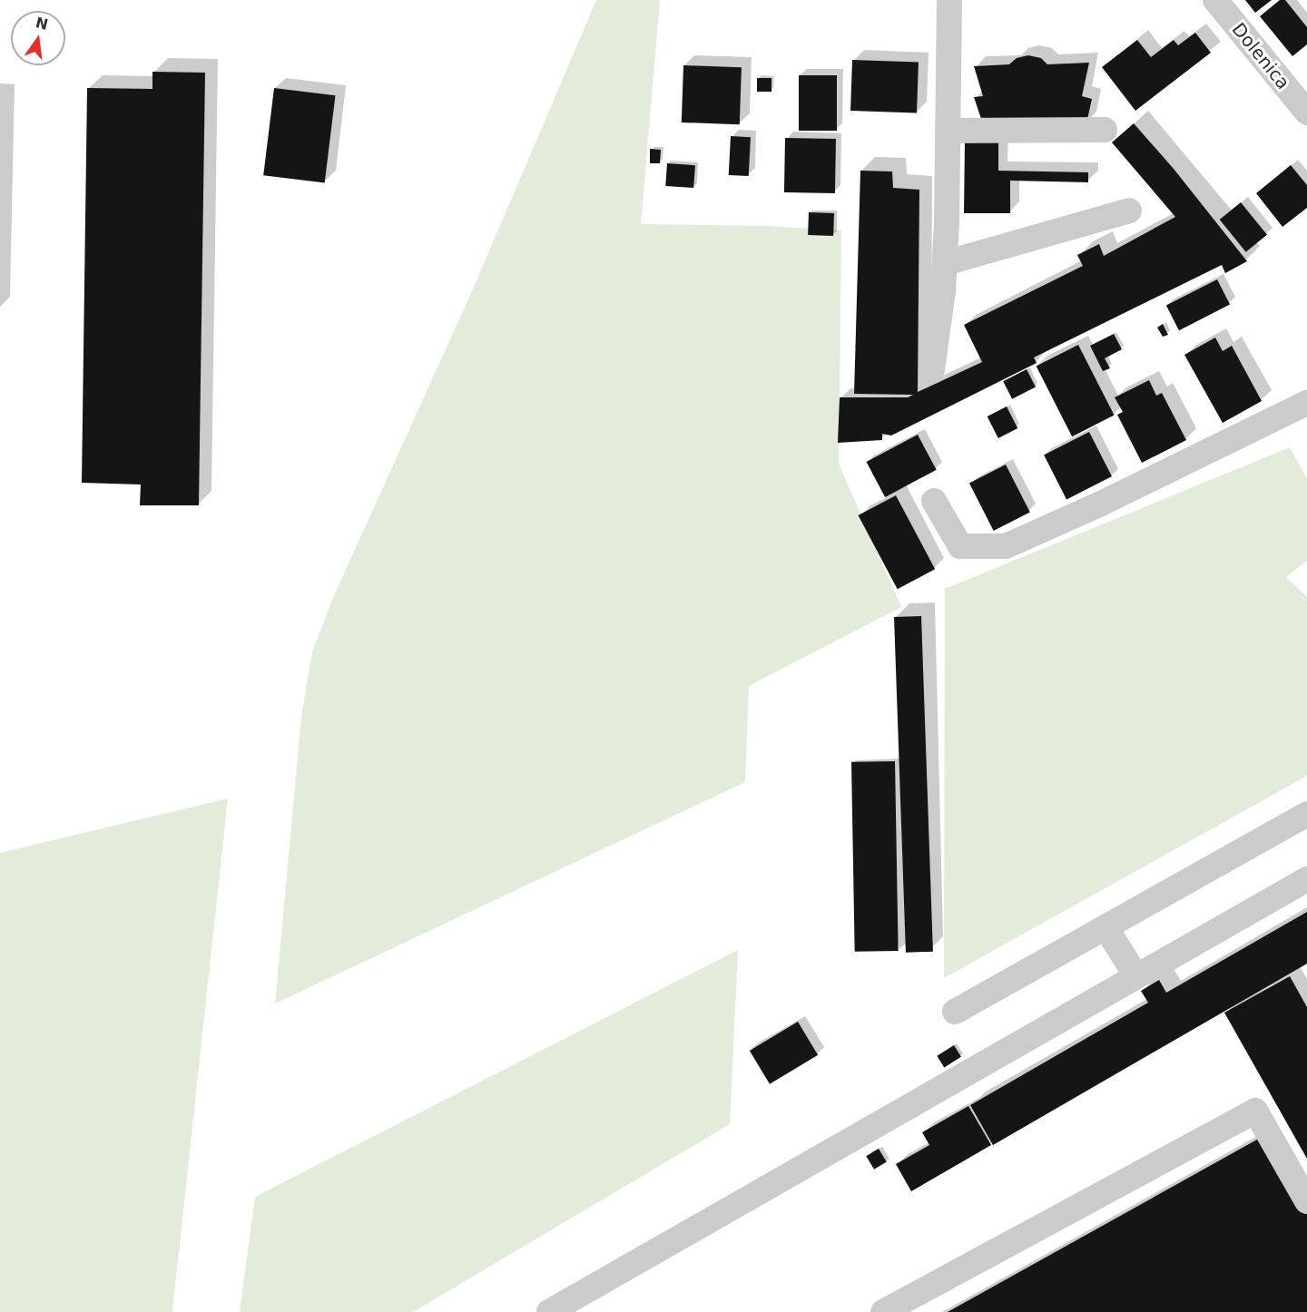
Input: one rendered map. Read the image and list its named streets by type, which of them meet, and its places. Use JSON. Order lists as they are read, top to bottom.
{
  "streets": {
    "street": ["Dolenica"]
  },
  "north": "top"
}
